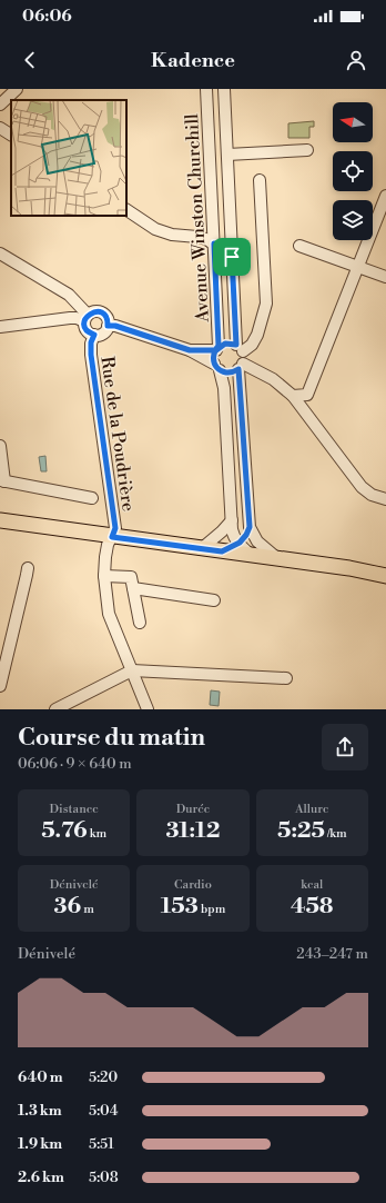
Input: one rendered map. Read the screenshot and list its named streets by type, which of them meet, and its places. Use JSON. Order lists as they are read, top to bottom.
{
  "streets": {
    "street": ["Avenue Winston Churchill", "Rue de la Poudrière"]
  },
  "north": "left",
  "page": {
    "status": "06:06",
    "header": "Kadence",
    "heading": ["Course du matin", "06:06 · 9 × 640 m"],
    "stats": [
      ["Distance", "5.76 km"],
      ["Durée", "31:12"],
      ["Allure", "5:25 /km"],
      ["Dénivelé", "36 m"],
      ["Cardio", "153 bpm"],
      ["kcal", "458"]
    ],
    "chart": ["Dénivelé", "243–247 m"],
    "list": [
      {
        "name": "640 m",
        "note": "5:20"
      },
      {
        "name": "1.3 km",
        "note": "5:04"
      },
      {
        "name": "1.9 km",
        "note": "5:51"
      },
      {
        "name": "2.6 km",
        "note": "5:08"
      }
    ]
  }
}
